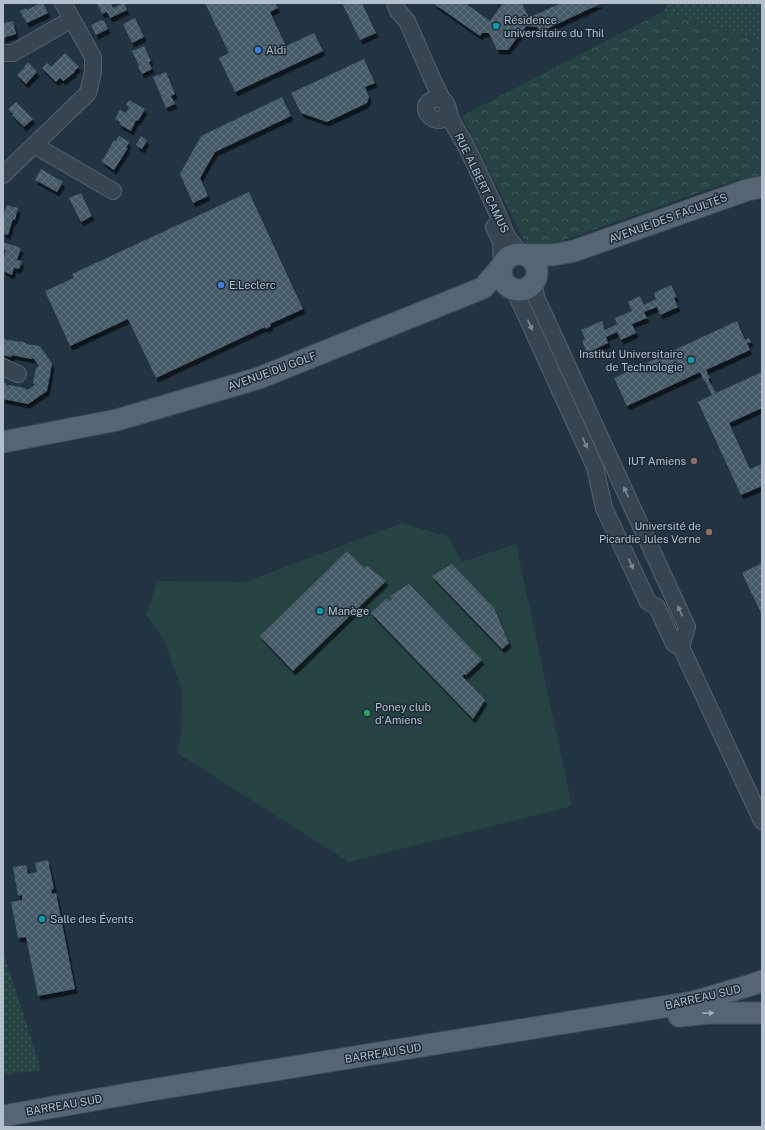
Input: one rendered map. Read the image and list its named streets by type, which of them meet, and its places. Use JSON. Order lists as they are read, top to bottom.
{
  "streets": {
    "main road": ["AVENUE DES FACULTÉS", "AVENUE DU GOLF", "BARREAU SUD"],
    "street": ["RUE ALBERT CAMUS"]
  },
  "crossings": [
    ["RUE ALBERT CAMUS", "AVENUE DES FACULTÉS"],
    ["RUE ALBERT CAMUS", "AVENUE DU GOLF"],
    ["AVENUE DES FACULTÉS", "AVENUE DU GOLF"]
  ],
  "places": [
    "Résidence universitaire du Thil",
    "Aldi",
    "E.Leclerc",
    "Institut Universitaire de Technologie",
    "IUT Amiens",
    "Université de Picardie Jules Verne",
    "Manège",
    "Poney club d'Amiens",
    "Salle des Évents"
  ]
}
